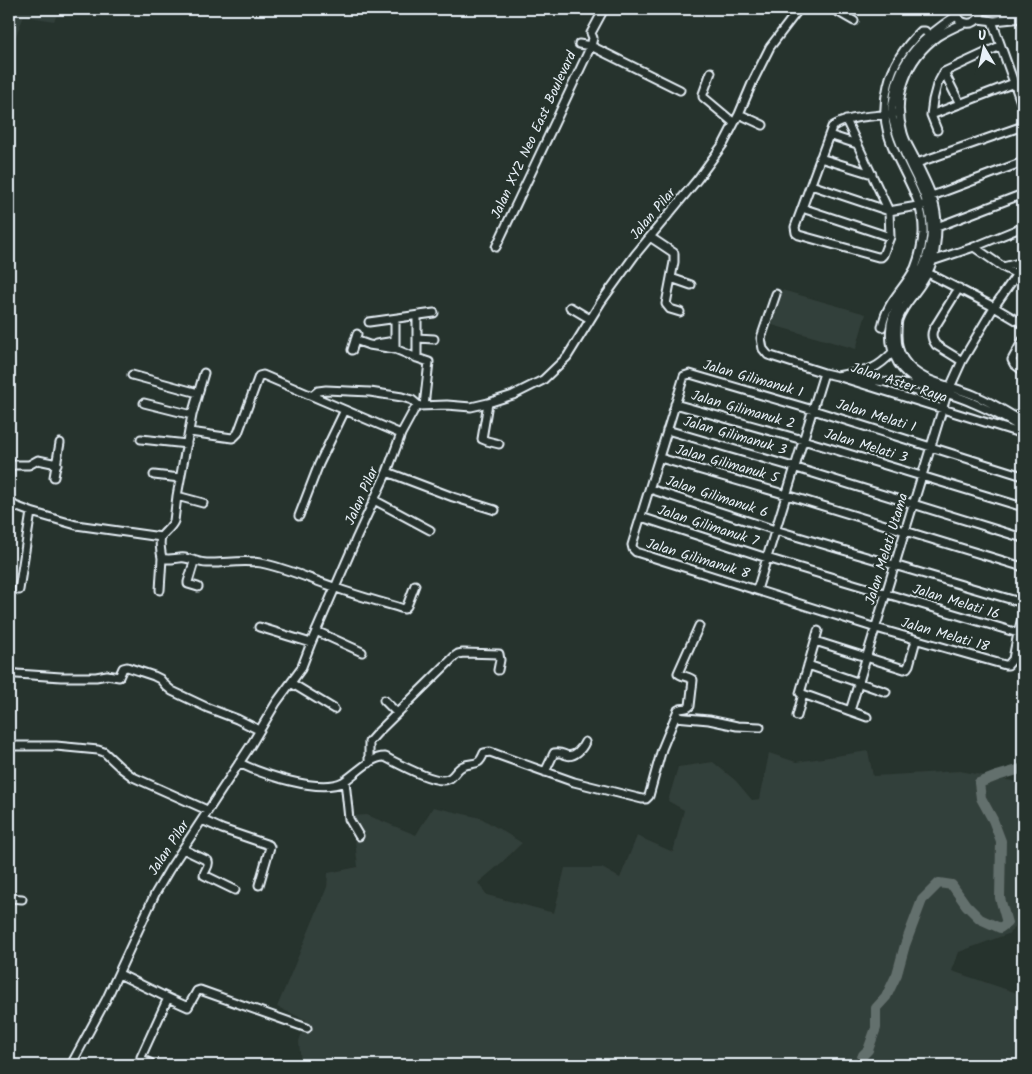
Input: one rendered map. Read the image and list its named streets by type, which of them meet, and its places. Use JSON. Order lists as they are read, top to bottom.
{
  "streets": {
    "street": [
      "Jalan XYZ Neo East Boulevard",
      "Jalan Pilar",
      "Jalan Gilimanuk 1",
      "Jalan Aster Raya",
      "Jalan Gilimanuk 2",
      "Jalan Melati 1",
      "Jalan Gilimanuk 3",
      "Jalan Melati 3",
      "Jalan Gilimanuk 5",
      "Jalan Gilimanuk 6",
      "Jalan Gilimanuk 7",
      "Jalan Melati Utama",
      "Jalan Gilimanuk 8",
      "Jalan Melati 16",
      "Jalan Melati 18"
    ]
  },
  "crossings": [
    ["Jalan Gilimanuk 1", "Jalan Gilimanuk 2"],
    ["Jalan Gilimanuk 1", "Jalan Melati 1"],
    ["Jalan Aster Raya", "Jalan Melati Utama"],
    ["Jalan Gilimanuk 2", "Jalan Melati 3"],
    ["Jalan Melati 1", "Jalan Melati Utama"],
    ["Jalan Gilimanuk 3", "Jalan Melati Utama"],
    ["Jalan Melati 3", "Jalan Melati Utama"],
    ["Jalan Gilimanuk 5", "Jalan Melati Utama"],
    ["Jalan Gilimanuk 6", "Jalan Melati Utama"],
    ["Jalan Gilimanuk 7", "Jalan Melati Utama"],
    ["Jalan Gilimanuk 7", "Jalan Gilimanuk 8"],
    ["Jalan Gilimanuk 7", "Jalan Melati 16"],
    ["Jalan Melati Utama", "Jalan Gilimanuk 8"],
    ["Jalan Melati Utama", "Jalan Melati 16"],
    ["Jalan Melati Utama", "Jalan Melati 18"],
    ["Jalan Gilimanuk 8", "Jalan Melati 18"],
    ["Jalan Melati 16", "Jalan Melati 18"]
  ],
  "north": "top"
}
